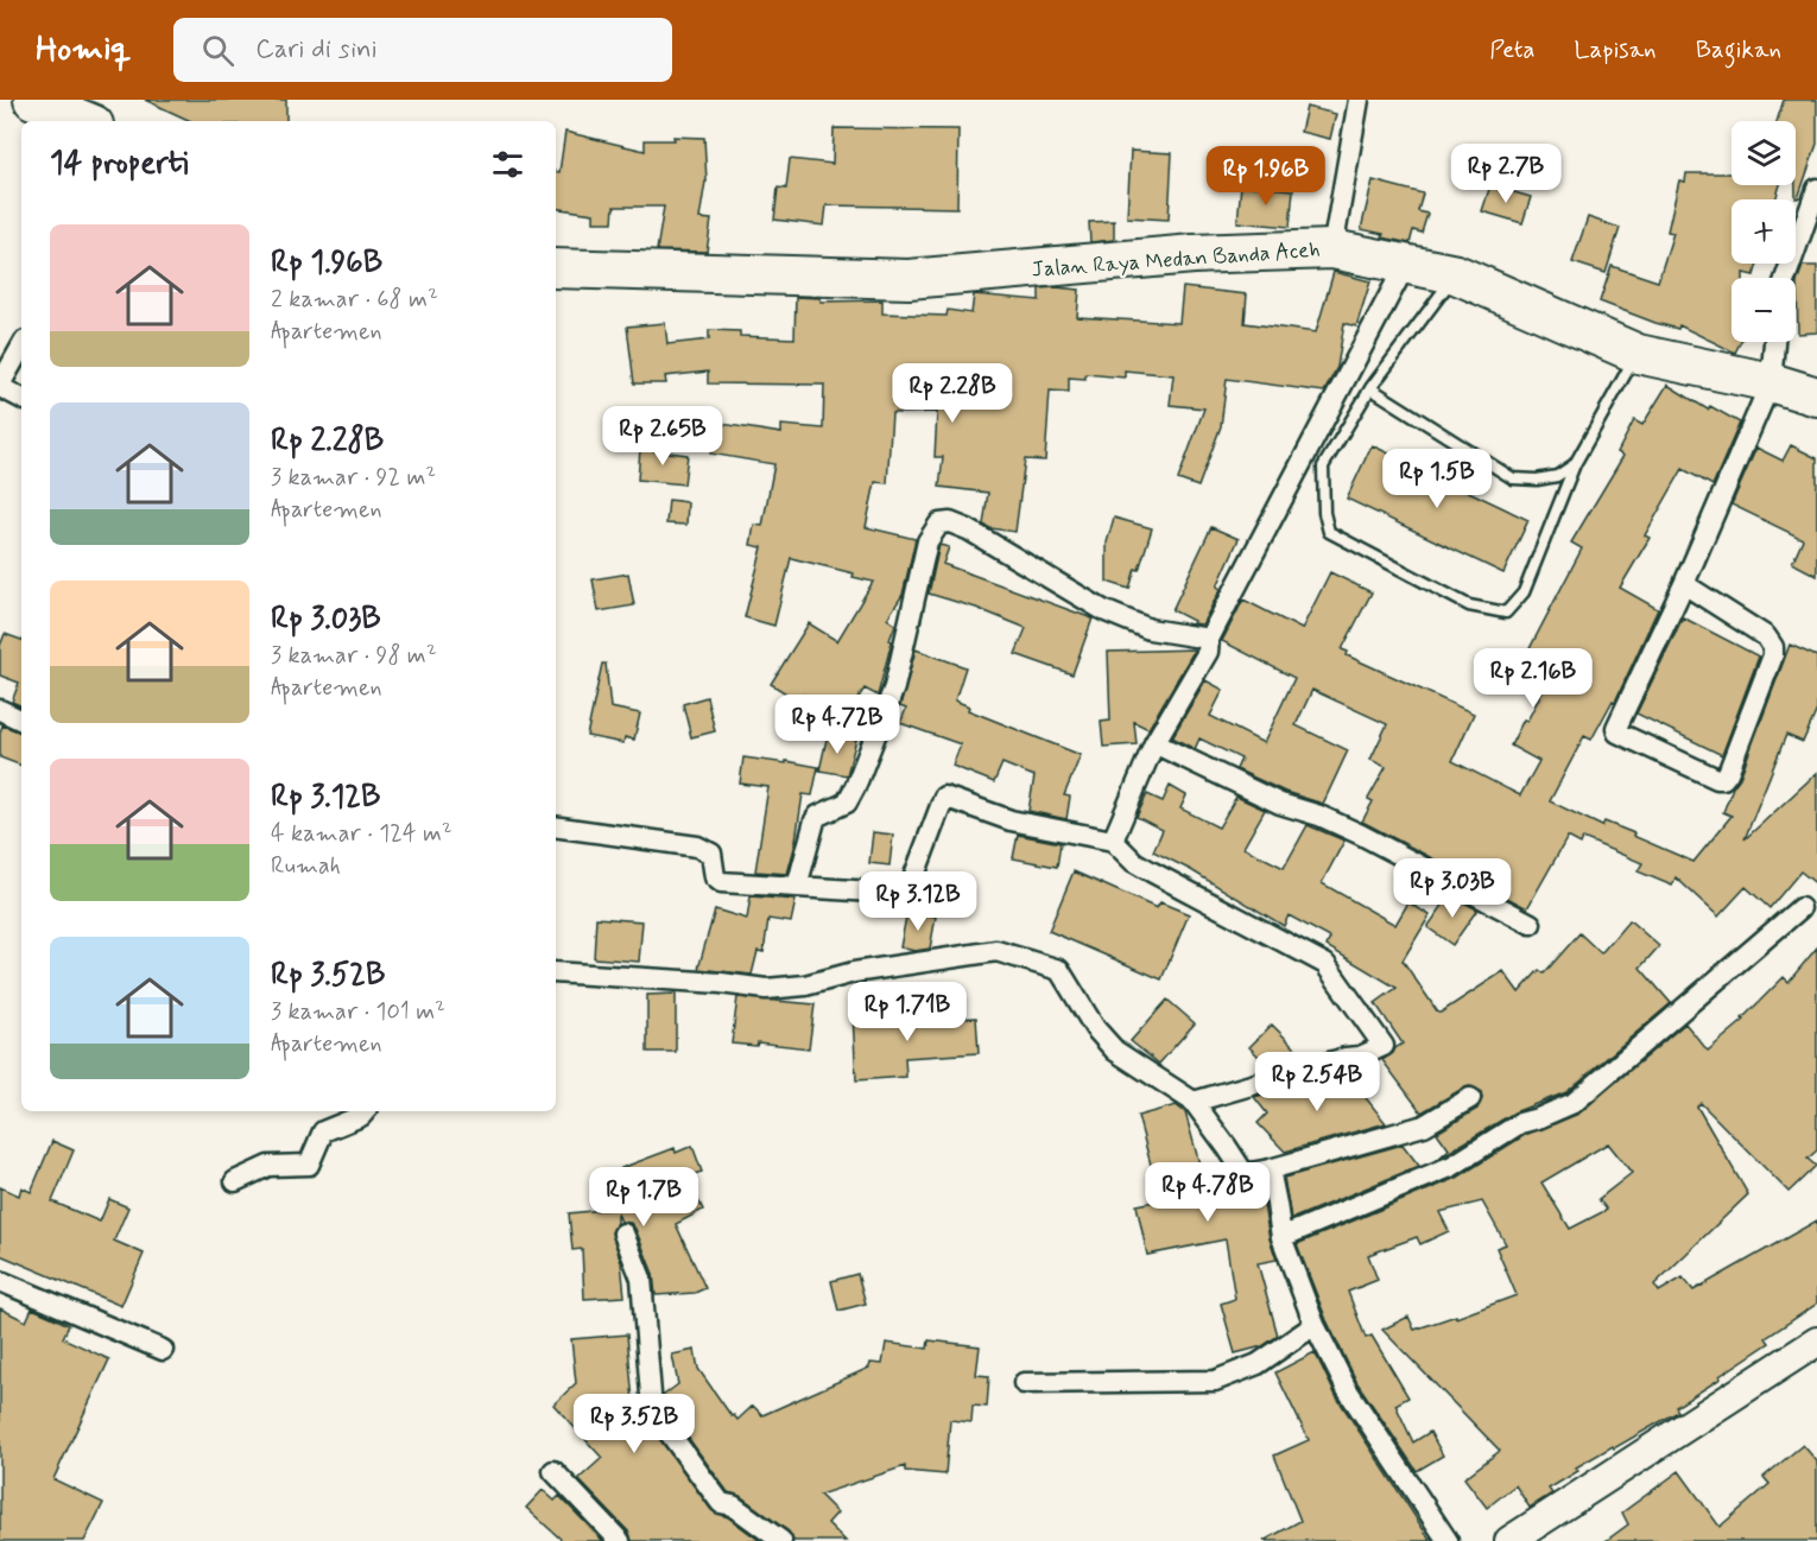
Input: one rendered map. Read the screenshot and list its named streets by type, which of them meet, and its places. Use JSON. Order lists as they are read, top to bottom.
{
  "streets": {
    "highway": ["Jalan Raya Medan Banda Aceh"]
  },
  "page": {
    "header": "Homiq",
    "search": "Cari di sini",
    "nav": ["Peta", "Lapisan", "Bagikan"],
    "map_buttons": ["+", "−"],
    "heading": "14 properti",
    "price": [
      "Rp 2.7B",
      "Rp 1.96B",
      "Rp 2.28B",
      "Rp 2.65B",
      "Rp 1.5B",
      "Rp 2.16B",
      "Rp 4.72B",
      "Rp 3.03B",
      "Rp 3.12B",
      "Rp 1.71B",
      "Rp 2.54B",
      "Rp 4.78B",
      "Rp 1.7B",
      "Rp 3.52B"
    ],
    "list": [
      {
        "name": "Rp 1.96B",
        "note": "2 kamar · 68 m² · Apartemen"
      },
      {
        "name": "Rp 2.28B",
        "note": "3 kamar · 92 m² · Apartemen"
      },
      {
        "name": "Rp 3.03B",
        "note": "3 kamar · 98 m² · Apartemen"
      },
      {
        "name": "Rp 3.12B",
        "note": "4 kamar · 124 m² · Rumah"
      },
      {
        "name": "Rp 3.52B",
        "note": "3 kamar · 101 m² · Apartemen"
      }
    ]
  }
}
